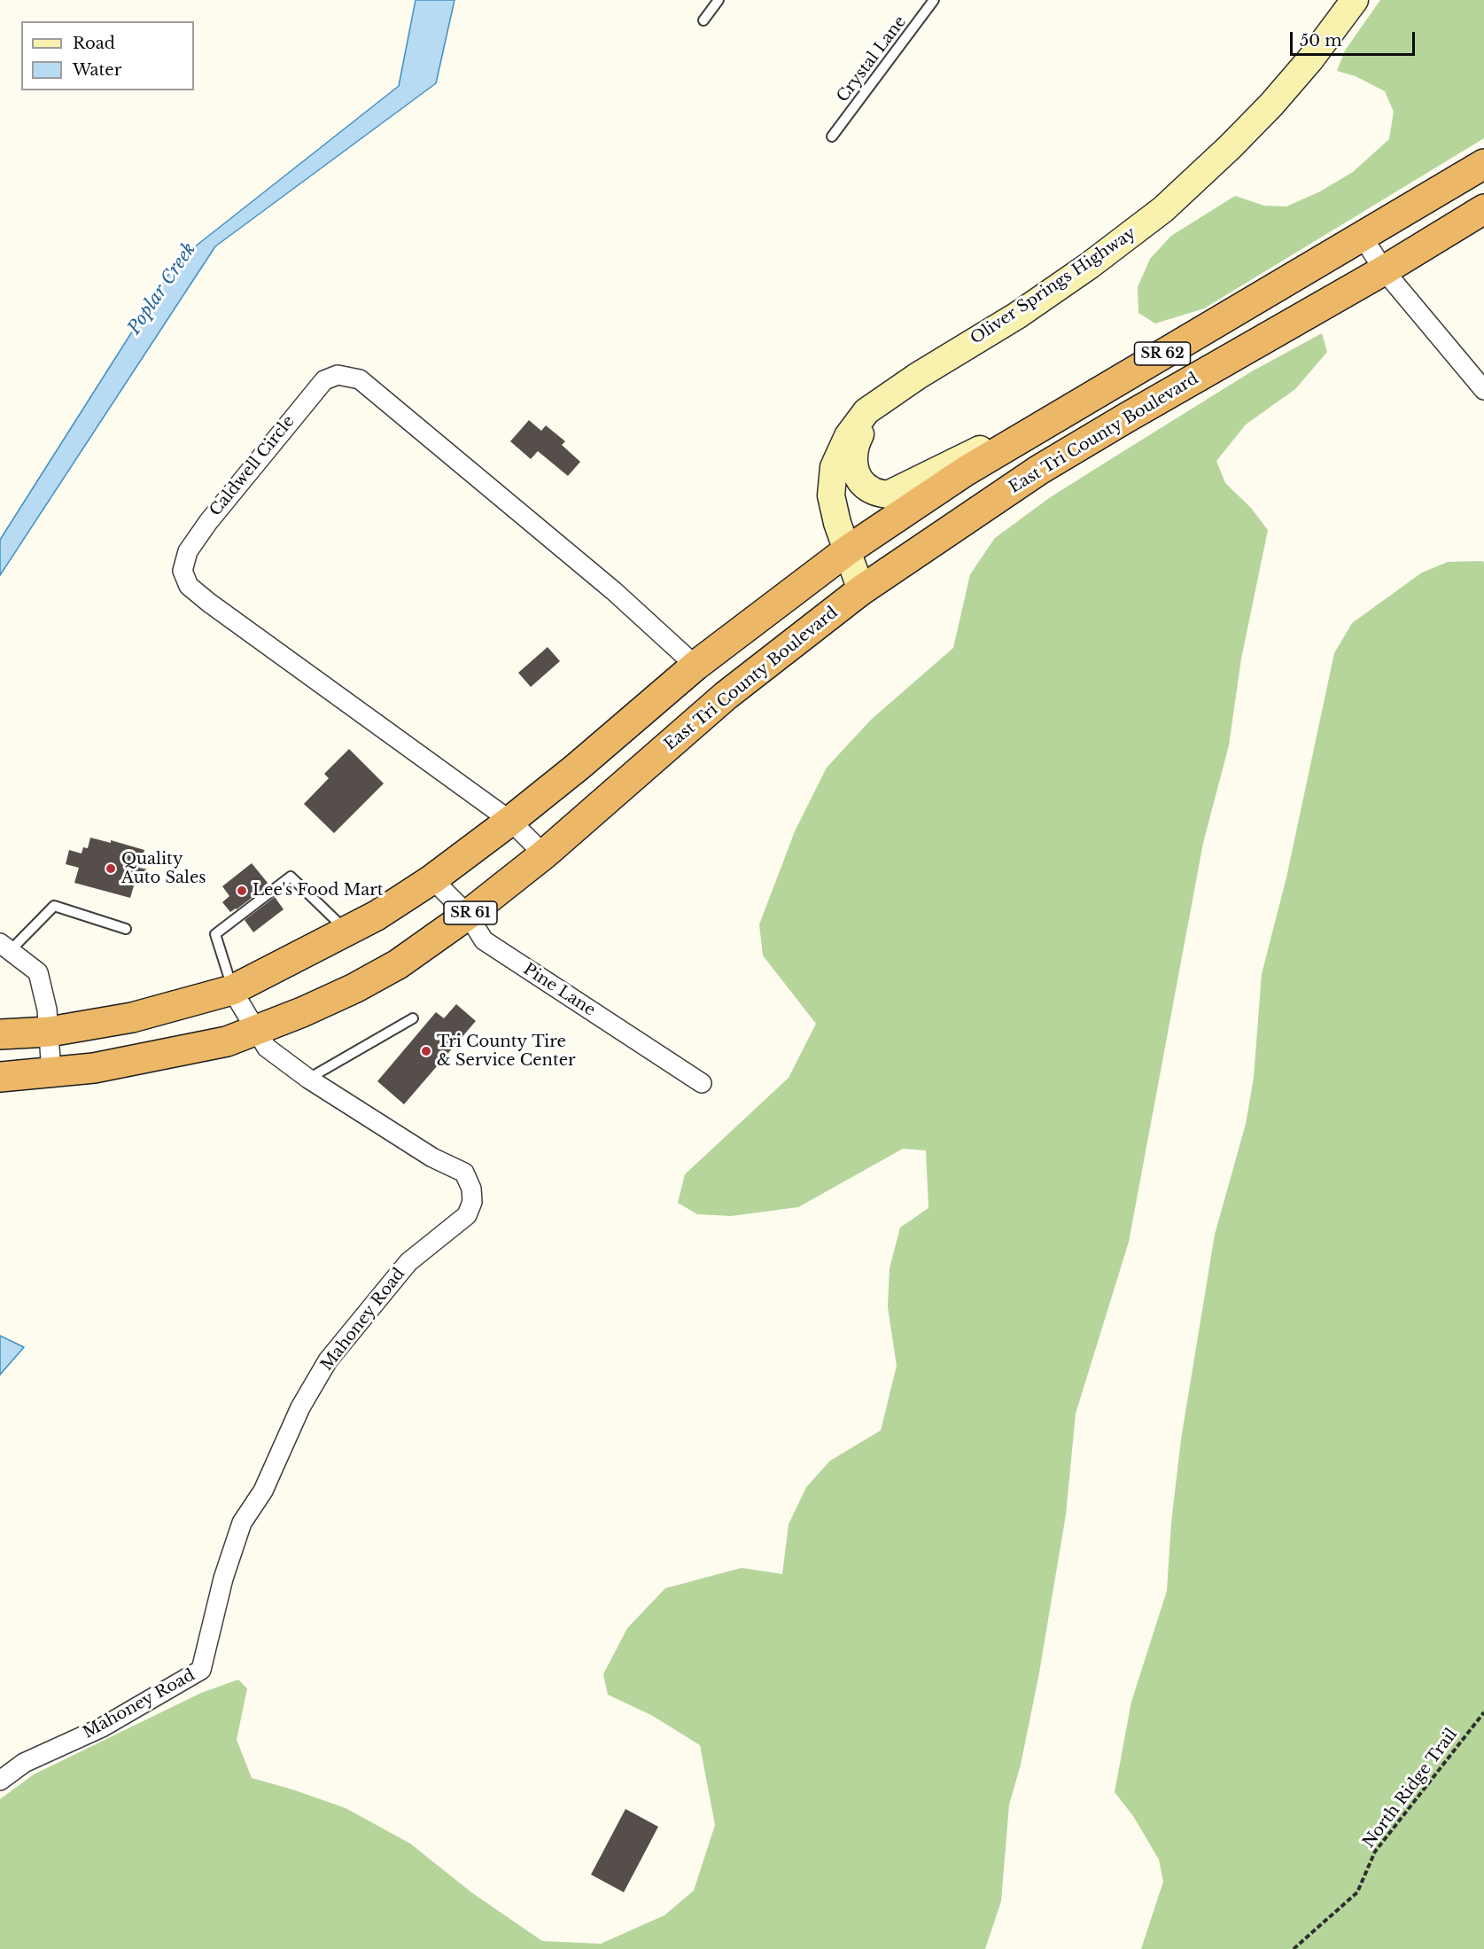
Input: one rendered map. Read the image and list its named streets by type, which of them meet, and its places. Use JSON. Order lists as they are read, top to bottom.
{
  "streets": {
    "highway": ["SR 62", "East Tri County Boulevard", "SR 61"],
    "main road": ["Oliver Springs Highway"],
    "street": ["Caldwell Circle", "Pine Lane", "Mahoney Road"],
    "lane": ["Crystal Lane"],
    "path": ["North Ridge Trail"]
  },
  "crossings": [
    ["Oliver Springs Highway", "SR 62"],
    ["Oliver Springs Highway", "East Tri County Boulevard"],
    ["East Tri County Boulevard", "Caldwell Circle"],
    ["East Tri County Boulevard", "Pine Lane"],
    ["East Tri County Boulevard", "Mahoney Road"]
  ],
  "water": ["Poplar Creek"],
  "places": ["Quality Auto Sales", "Lee's Food Mart", "Tri County Tire & Service Center"],
  "legend": ["Road", "Water"],
  "scale_bar": "50 m"
}
